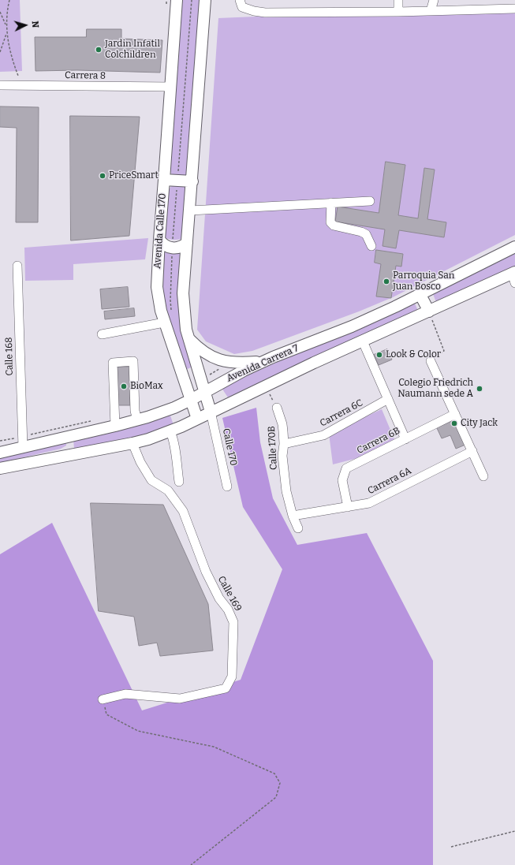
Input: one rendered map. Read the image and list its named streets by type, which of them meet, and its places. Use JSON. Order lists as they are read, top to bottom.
{
  "streets": {
    "main road": ["Avenida Calle 170", "Avenida Carrera 7"],
    "street": [
      "Carrera 8",
      "Calle 168",
      "Carrera 6C",
      "Carrera 6B",
      "Calle 170",
      "Calle 170B",
      "Carrera 6A",
      "Calle 169"
    ]
  },
  "crossings": [
    ["Carrera 8", "Avenida Calle 170"],
    ["Avenida Calle 170", "Avenida Carrera 7"],
    ["Calle 168", "Avenida Carrera 7"],
    ["Carrera 6C", "Calle 170B"],
    ["Carrera 6B", "Carrera 6A"],
    ["Calle 170B", "Carrera 6A"]
  ],
  "places": [
    "Jardin Infatil Colchildren",
    "PriceSmart",
    "Parroquia San Juan Bosco",
    "Look & Color",
    "BioMax",
    "Colegio Friedrich Naumann sede A",
    "City Jack"
  ],
  "north": "right"
}
